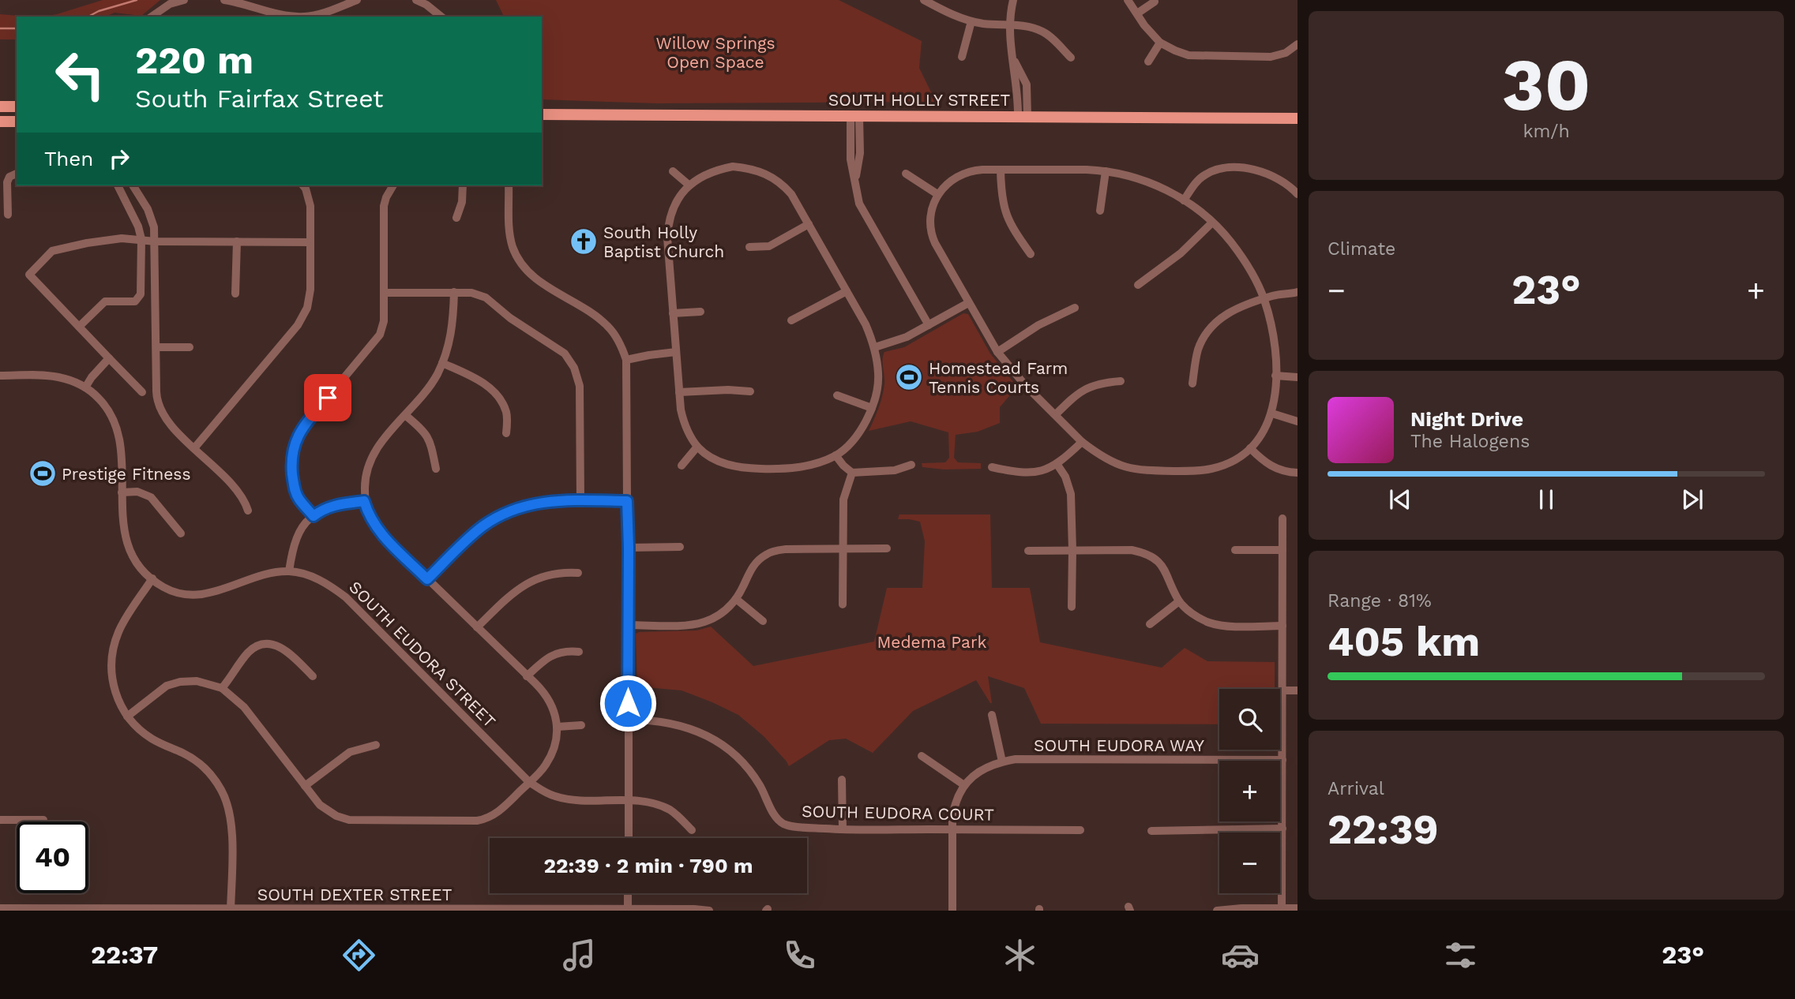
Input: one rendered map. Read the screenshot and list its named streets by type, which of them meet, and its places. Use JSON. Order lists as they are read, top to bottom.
{
  "streets": {
    "main road": ["SOUTH HOLLY STREET"],
    "street": [
      "SOUTH EUDORA STREET",
      "SOUTH EUDORA WAY",
      "SOUTH EUDORA COURT",
      "SOUTH DEXTER STREET"
    ]
  },
  "crossings": [
    ["SOUTH EUDORA WAY", "SOUTH EUDORA COURT"]
  ],
  "parks": ["Willow Springs Open Space", "Medema Park"],
  "places": {
    "church": ["South Holly Baptist Church"],
    "sports": ["Homestead Farm Tennis Courts", "Prestige Fitness"]
  },
  "page": {
    "tile": [
      ["30", "km/h"],
      "Climate",
      ["Range · 81%", "405 km"],
      ["Arrival", "22:39"]
    ],
    "turn": ["220 m", "South Fairfax Street"],
    "then": "Then",
    "heat": ["−", "23°", "+"],
    "song": ["Night Drive", "The Halogens"],
    "map_buttons": ["+", "−"],
    "limit": "40",
    "trip": "22:39 · 2 min · 790 m",
    "tabs": ["22:37", "23°"]
  }
}
